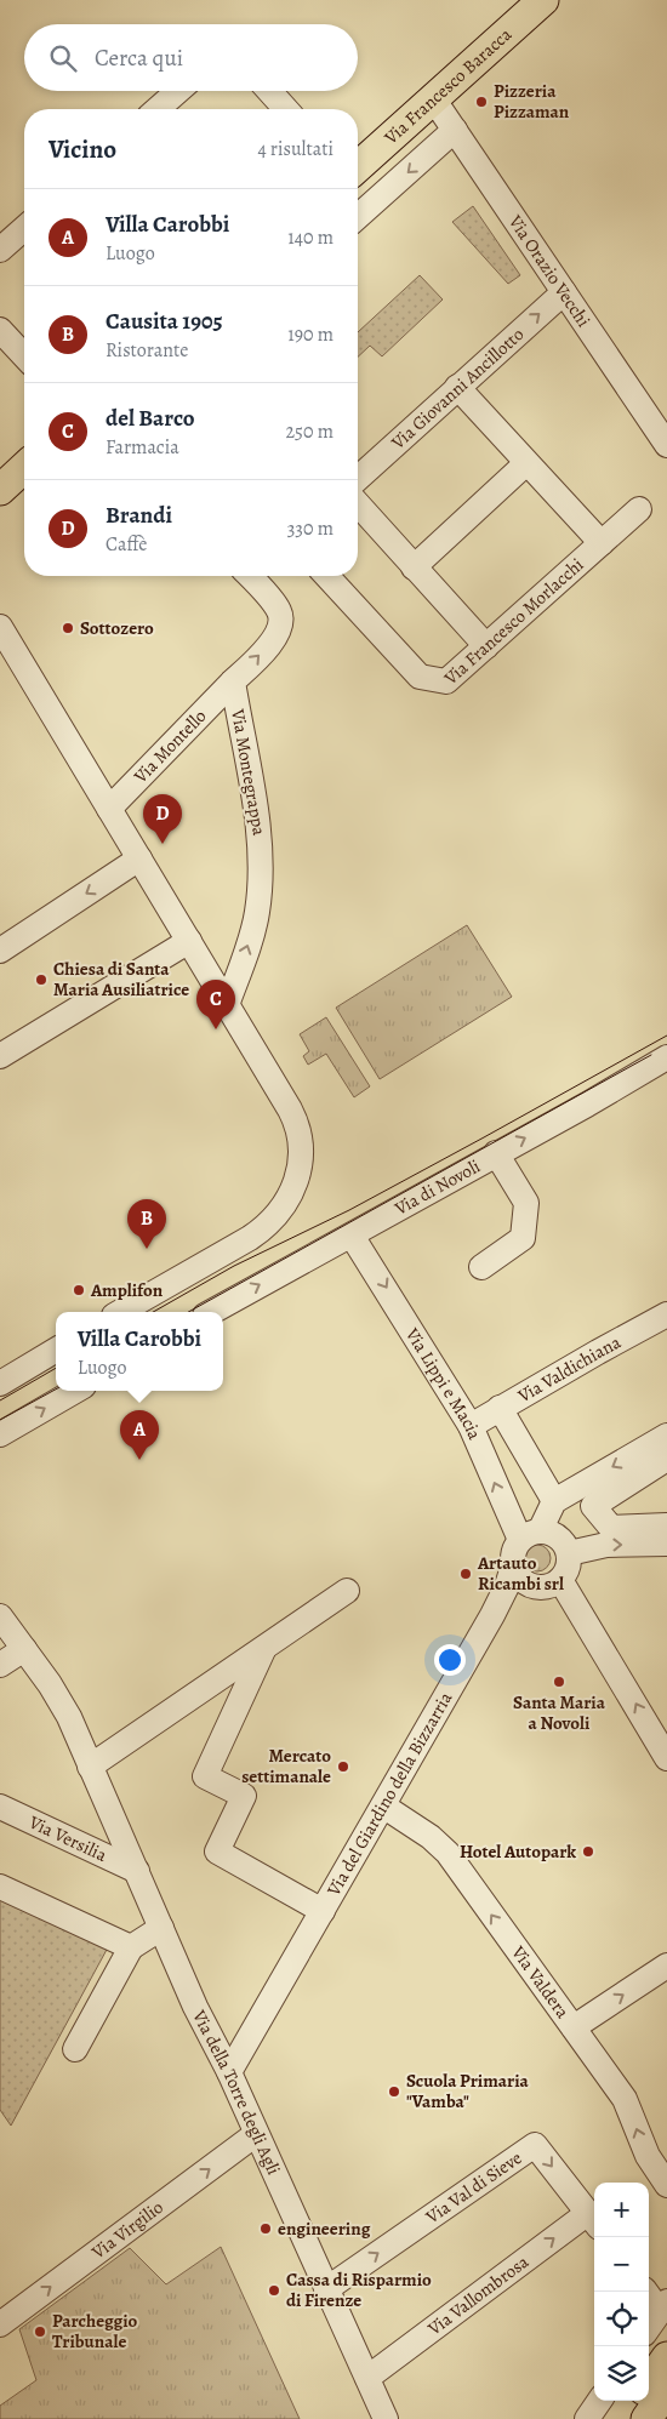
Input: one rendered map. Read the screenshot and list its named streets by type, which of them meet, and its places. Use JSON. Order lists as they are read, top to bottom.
{
  "streets": {
    "main road": ["Via Francesco Baracca"],
    "street": [
      "Via Orazio Vecchi",
      "Via Giovanni Ancillotto",
      "Via Francesco Morlacchi",
      "Via Montello",
      "Via Montegrappa",
      "Via di Novoli",
      "Via Valdichiana",
      "Via Lippi e Macia",
      "Via del Giardino della Bizzarria",
      "Via Versilia",
      "Via Valdera",
      "Via della Torre degli Agli",
      "Via Val di Sieve",
      "Via Virgilio",
      "Via Vallombrosa"
    ]
  },
  "crossings": [
    ["Via Francesco Baracca", "Via Orazio Vecchi"],
    ["Via Orazio Vecchi", "Via Giovanni Ancillotto"],
    ["Via Giovanni Ancillotto", "Via Francesco Morlacchi"],
    ["Via Montello", "Via Montegrappa"],
    ["Via di Novoli", "Via Lippi e Macia"],
    ["Via Valdichiana", "Via Lippi e Macia"],
    ["Via Lippi e Macia", "Via del Giardino della Bizzarria"],
    ["Via del Giardino della Bizzarria", "Via Valdera"],
    ["Via del Giardino della Bizzarria", "Via della Torre degli Agli"],
    ["Via Versilia", "Via della Torre degli Agli"],
    ["Via della Torre degli Agli", "Via Val di Sieve"],
    ["Via della Torre degli Agli", "Via Virgilio"],
    ["Via della Torre degli Agli", "Via Vallombrosa"],
    ["Via Val di Sieve", "Via Vallombrosa"]
  ],
  "one_way": [
    "Via Montegrappa",
    "Via di Novoli",
    "Via Valdera",
    "Via Vallombrosa"
  ],
  "places": [
    "Pizzeria Pizzaman",
    "Sottozero",
    "Chiesa di Santa Maria Ausiliatrice",
    "Amplifon",
    "Artauto Ricambi srl",
    "Santa Maria a Novoli",
    "Mercato settimanale",
    "Hotel Autopark",
    "Scuola Primaria \"Vamba\"",
    "engineering",
    "Cassa di Risparmio di Firenze",
    "Parcheggio Tribunale"
  ],
  "page": {
    "search": "Cerca qui",
    "heading": ["Vicino", "4 risultati"],
    "list": [
      {
        "mark": "A",
        "name": "Villa Carobbi",
        "note": "Luogo",
        "value": "140 m"
      },
      {
        "mark": "B",
        "name": "Causita 1905",
        "note": "Ristorante",
        "value": "190 m"
      },
      {
        "mark": "C",
        "name": "del Barco",
        "note": "Farmacia",
        "value": "250 m"
      },
      {
        "mark": "D",
        "name": "Brandi",
        "note": "Caffè",
        "value": "330 m"
      }
    ],
    "pins": [
      "D",
      "C",
      "B",
      "A"
    ],
    "popup": ["Villa Carobbi", "Luogo"],
    "map_buttons": ["+", "−"]
  }
}
